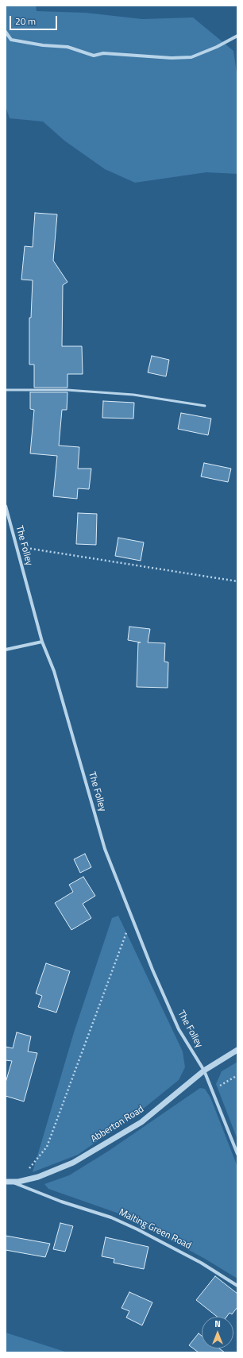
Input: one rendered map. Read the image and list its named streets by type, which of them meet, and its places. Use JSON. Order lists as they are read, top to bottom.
{
  "streets": {
    "street": ["The Folley", "Abberton Road", "Malting Green Road"]
  },
  "crossings": [
    ["The Folley", "Abberton Road"],
    ["Abberton Road", "Malting Green Road"]
  ],
  "scale_bar": "20 m",
  "north": "top"
}
